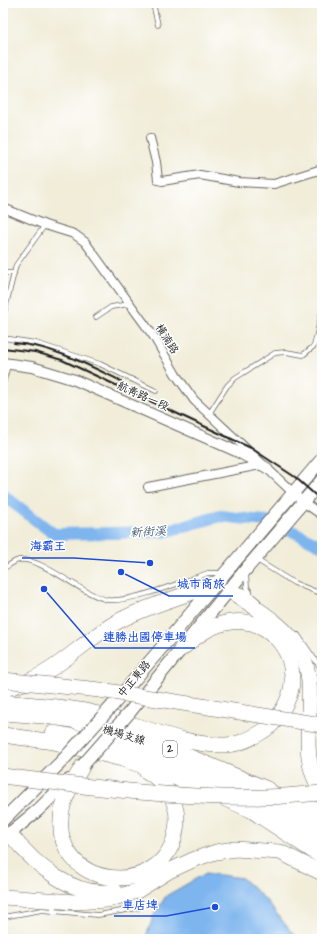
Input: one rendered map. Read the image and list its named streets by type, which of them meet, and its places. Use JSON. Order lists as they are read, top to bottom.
{
  "streets": {
    "highway": ["機場支線", "2"],
    "main road": ["中正東路"],
    "street": ["橫湳路", "航青路一段"]
  },
  "crossings": [
    ["橫湳路", "航青路一段"],
    ["橫湳路", "中正東路"]
  ],
  "water": ["新街溪"],
  "places": [
    "海霸王",
    "城市商旅",
    "連勝出國停車場",
    "車店埤"
  ]
}
